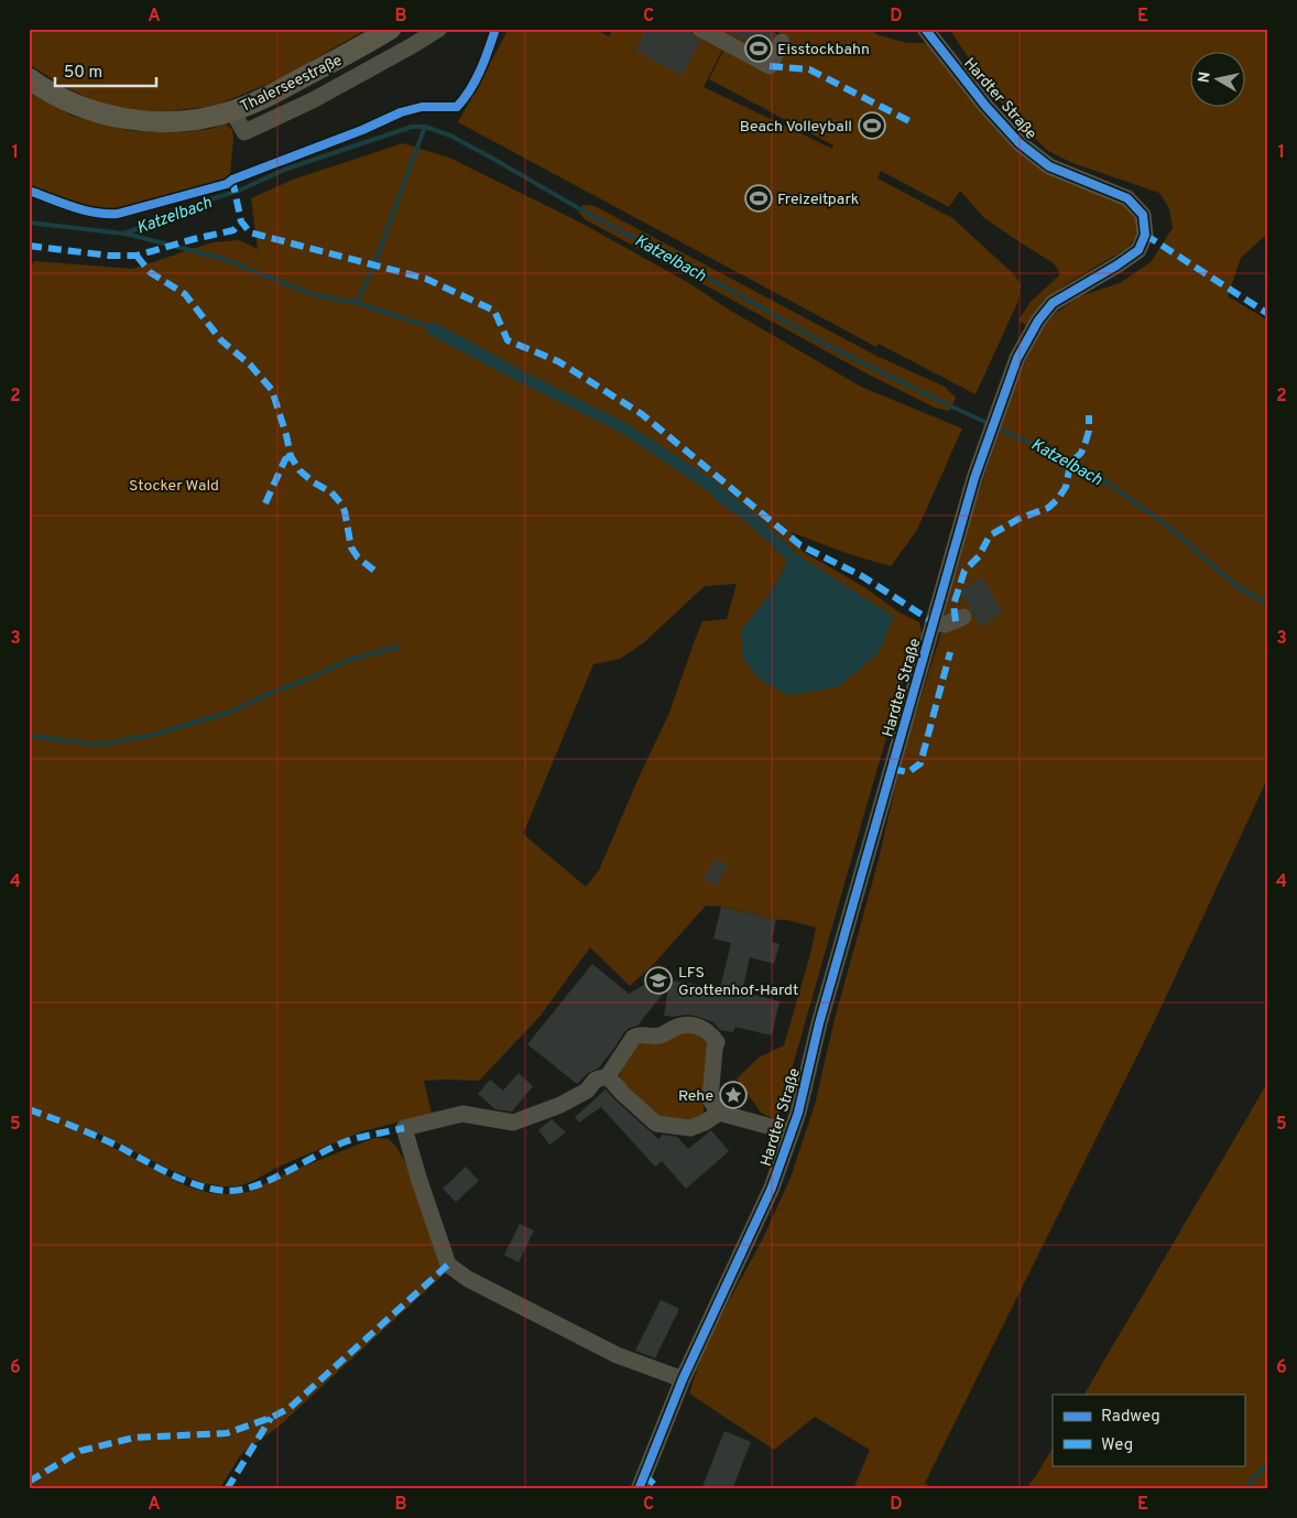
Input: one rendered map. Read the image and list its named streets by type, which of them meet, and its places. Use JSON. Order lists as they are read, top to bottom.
{
  "streets": {
    "main road": ["Thalerseestraße"],
    "street": ["Hardter Straße"]
  },
  "water": ["Katzelbach"],
  "parks": ["Stocker Wald"],
  "places": {
    "sports": ["Eisstockbahn", "Beach Volleyball", "Freizeitpark"],
    "school or university": ["LFS Grottenhof-Hardt"],
    "place": ["Rehe"]
  },
  "legend": ["Radweg", "Weg"],
  "scale_bar": "50 m",
  "north": "left",
  "grid": {
    "columns": [
      "A",
      "B",
      "C",
      "D",
      "E"
    ],
    "rows": [
      "1",
      "2",
      "3",
      "4",
      "5",
      "6"
    ]
  }
}
